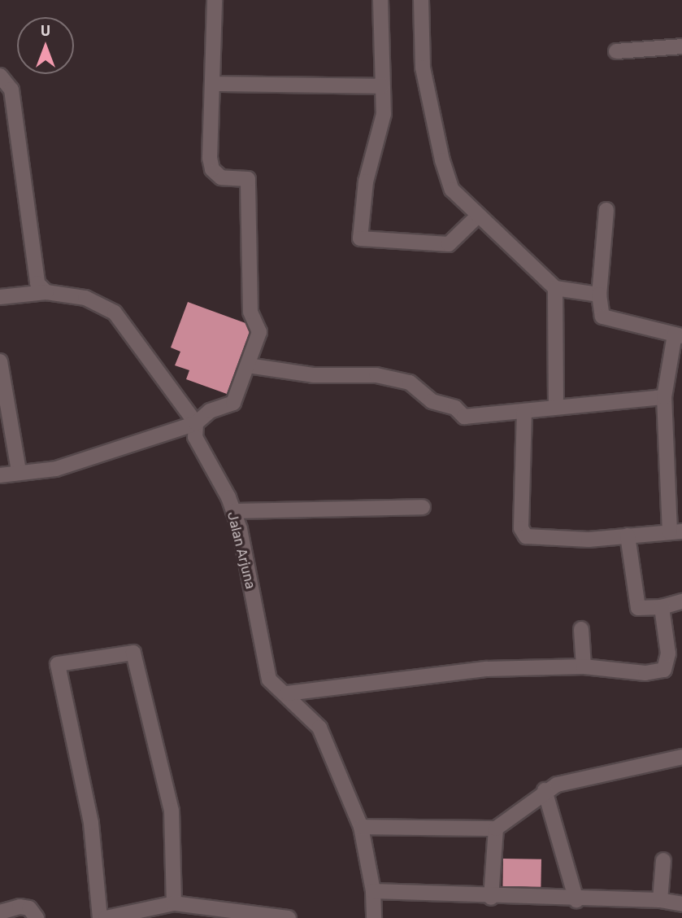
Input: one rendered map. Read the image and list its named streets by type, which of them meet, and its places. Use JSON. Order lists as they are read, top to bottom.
{
  "streets": {
    "street": ["Jalan Arjuna"]
  },
  "north": "top"
}
